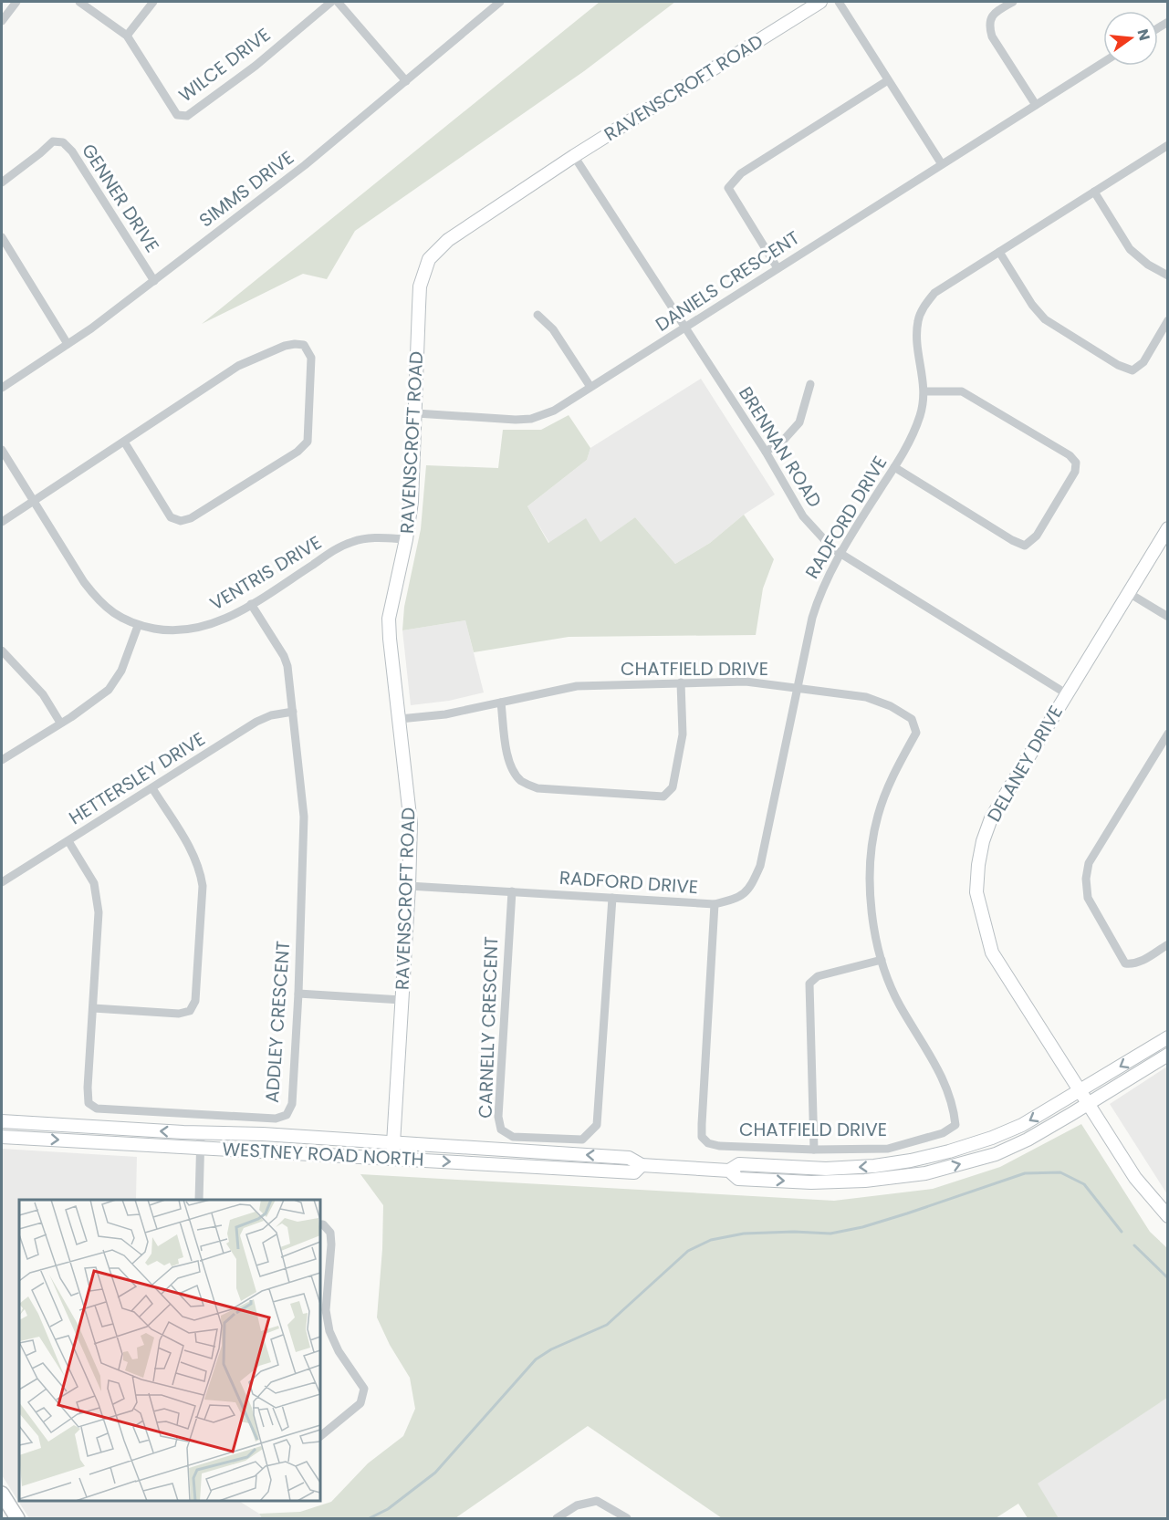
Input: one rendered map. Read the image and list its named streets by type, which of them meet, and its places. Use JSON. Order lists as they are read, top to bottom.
{
  "streets": {
    "street": [
      "WILCE DRIVE",
      "RAVENSCROFT ROAD",
      "SIMMS DRIVE",
      "GENNER DRIVE",
      "DANIELS CRESCENT",
      "BRENNAN ROAD",
      "RADFORD DRIVE",
      "VENTRIS DRIVE",
      "CHATFIELD DRIVE",
      "DELANEY DRIVE",
      "HETTERSLEY DRIVE",
      "ADDLEY CRESCENT",
      "CARNELLY CRESCENT",
      "WESTNEY ROAD NORTH"
    ]
  },
  "crossings": [
    ["RAVENSCROFT ROAD", "DANIELS CRESCENT"],
    ["RAVENSCROFT ROAD", "BRENNAN ROAD"],
    ["RAVENSCROFT ROAD", "RADFORD DRIVE"],
    ["RAVENSCROFT ROAD", "VENTRIS DRIVE"],
    ["RAVENSCROFT ROAD", "CHATFIELD DRIVE"],
    ["RAVENSCROFT ROAD", "WESTNEY ROAD NORTH"],
    ["SIMMS DRIVE", "GENNER DRIVE"],
    ["DANIELS CRESCENT", "BRENNAN ROAD"],
    ["BRENNAN ROAD", "RADFORD DRIVE"],
    ["BRENNAN ROAD", "DELANEY DRIVE"],
    ["RADFORD DRIVE", "CHATFIELD DRIVE"],
    ["RADFORD DRIVE", "CARNELLY CRESCENT"],
    ["VENTRIS DRIVE", "ADDLEY CRESCENT"],
    ["DELANEY DRIVE", "WESTNEY ROAD NORTH"],
    ["HETTERSLEY DRIVE", "ADDLEY CRESCENT"]
  ],
  "north": "right"
}
